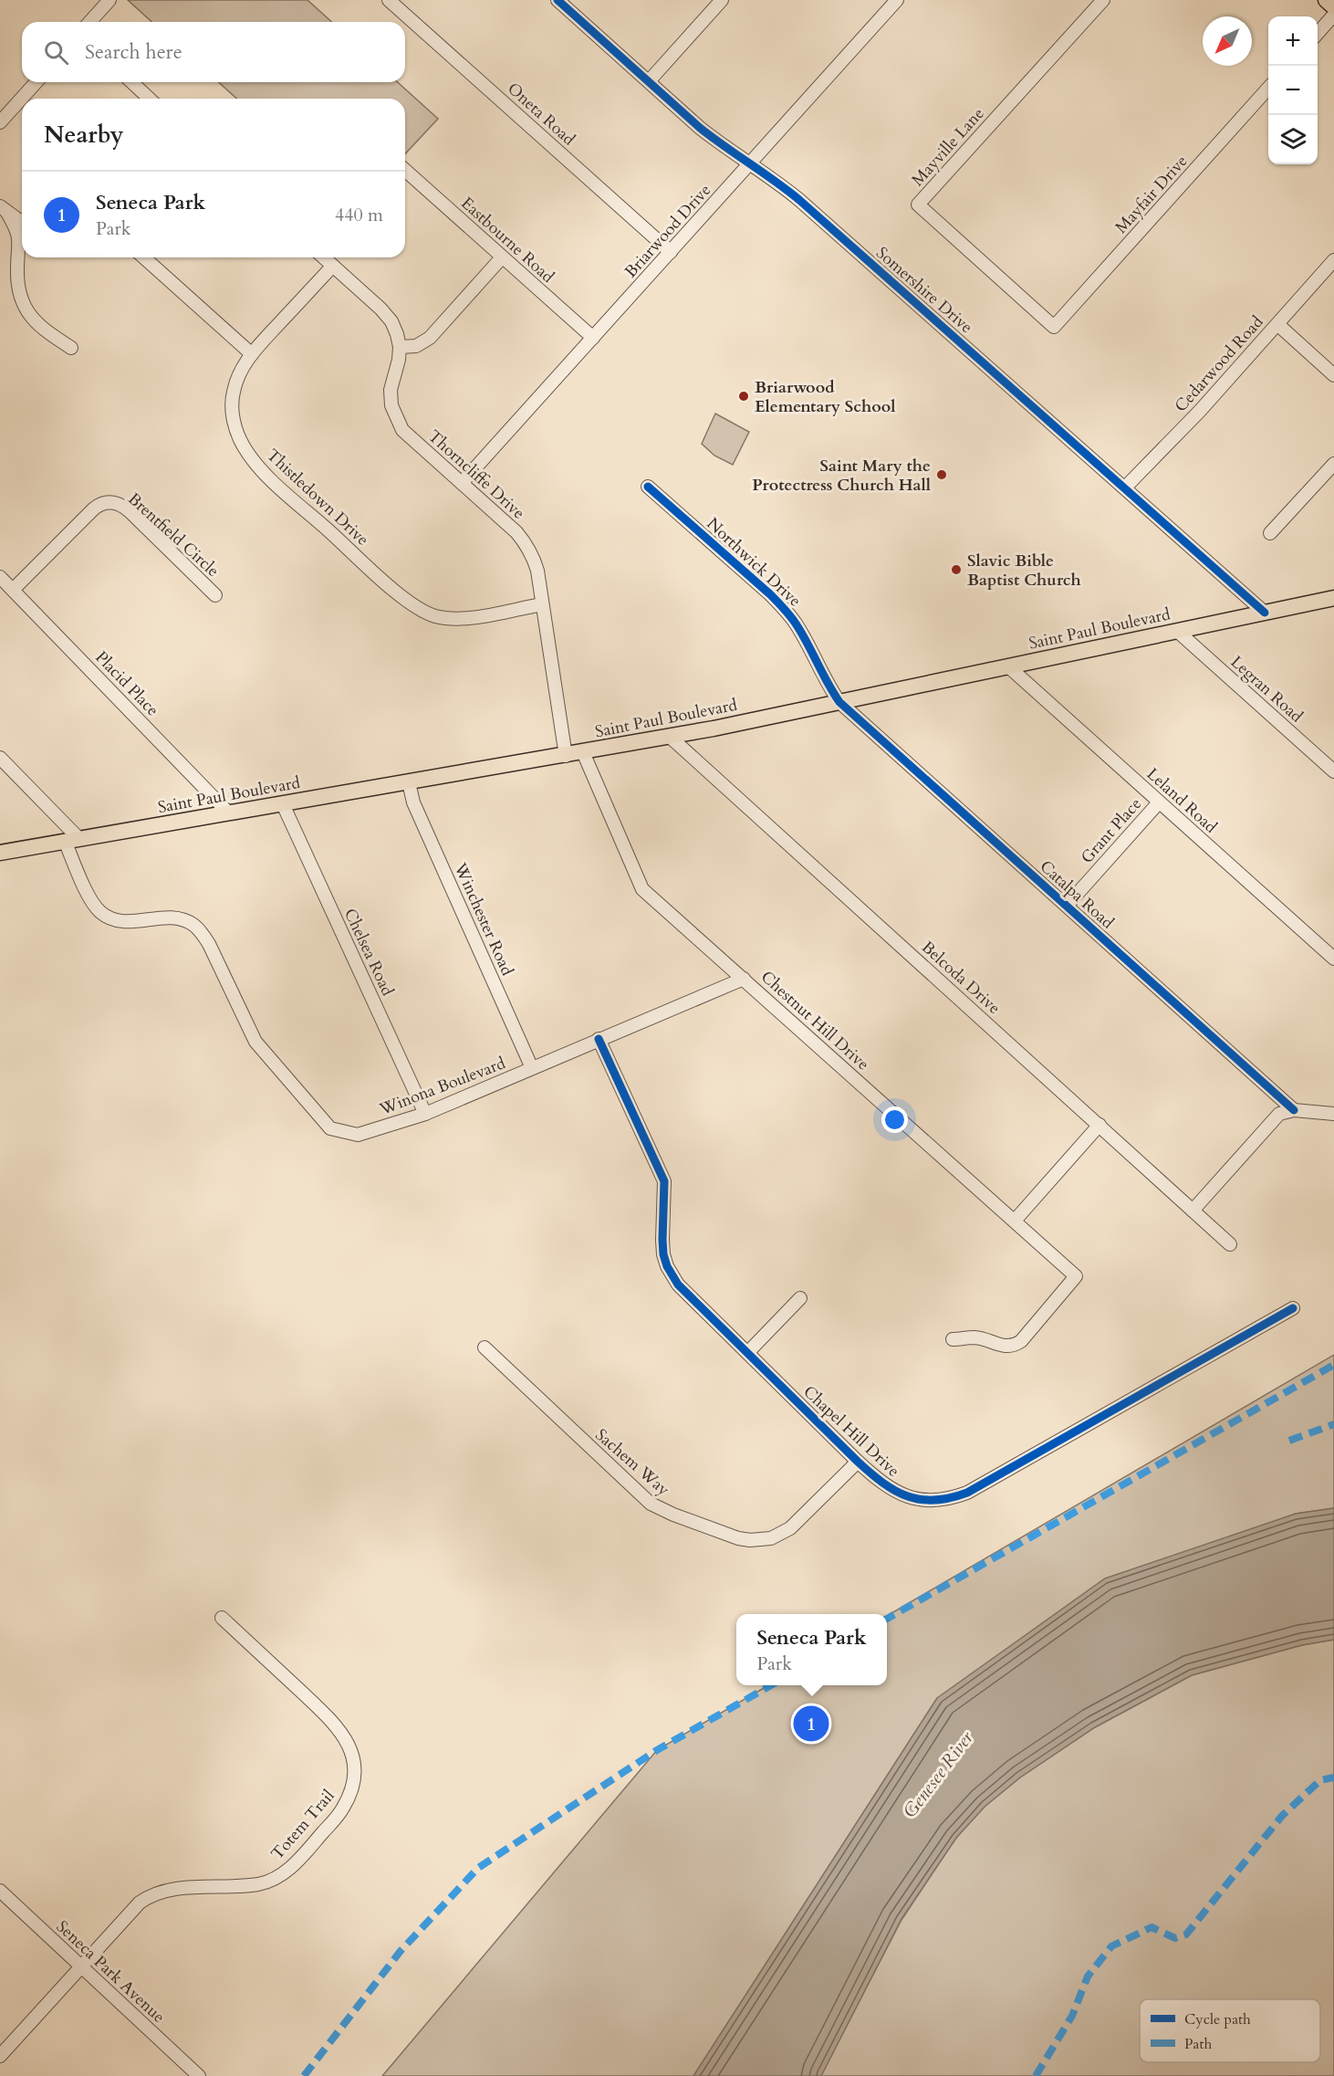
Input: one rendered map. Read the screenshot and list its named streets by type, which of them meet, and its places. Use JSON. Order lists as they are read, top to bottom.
{
  "streets": {
    "main road": ["Saint Paul Boulevard"],
    "street": [
      "Oneta Road",
      "Mayville Lane",
      "Mayfair Drive",
      "Briarwood Drive",
      "Eastbourne Road",
      "Somershire Drive",
      "Cedarwood Road",
      "Thorncliffe Drive",
      "Thistledown Drive",
      "Brentfield Circle",
      "Northwick Drive",
      "Placid Place",
      "Legran Road",
      "Leland Road",
      "Grant Place",
      "Catalpa Road",
      "Winchester Road",
      "Chelsea Road",
      "Belcoda Drive",
      "Chestnut Hill Drive",
      "Winona Boulevard",
      "Chapel Hill Drive",
      "Sachem Way",
      "Totem Trail",
      "Seneca Park Avenue"
    ]
  },
  "crossings": [
    ["Oneta Road", "Briarwood Drive"],
    ["Mayville Lane", "Mayfair Drive"],
    ["Briarwood Drive", "Eastbourne Road"],
    ["Briarwood Drive", "Somershire Drive"],
    ["Briarwood Drive", "Thorncliffe Drive"],
    ["Somershire Drive", "Cedarwood Road"],
    ["Somershire Drive", "Saint Paul Boulevard"],
    ["Thorncliffe Drive", "Thistledown Drive"],
    ["Thorncliffe Drive", "Saint Paul Boulevard"],
    ["Brentfield Circle", "Placid Place"],
    ["Northwick Drive", "Saint Paul Boulevard"],
    ["Northwick Drive", "Catalpa Road"],
    ["Saint Paul Boulevard", "Placid Place"],
    ["Saint Paul Boulevard", "Legran Road"],
    ["Saint Paul Boulevard", "Leland Road"],
    ["Saint Paul Boulevard", "Catalpa Road"],
    ["Saint Paul Boulevard", "Winchester Road"],
    ["Saint Paul Boulevard", "Chelsea Road"],
    ["Saint Paul Boulevard", "Belcoda Drive"],
    ["Saint Paul Boulevard", "Chestnut Hill Drive"],
    ["Saint Paul Boulevard", "Winona Boulevard"],
    ["Leland Road", "Grant Place"],
    ["Grant Place", "Catalpa Road"],
    ["Winchester Road", "Winona Boulevard"],
    ["Chelsea Road", "Winona Boulevard"],
    ["Chestnut Hill Drive", "Winona Boulevard"],
    ["Winona Boulevard", "Chapel Hill Drive"],
    ["Chapel Hill Drive", "Sachem Way"],
    ["Totem Trail", "Seneca Park Avenue"]
  ],
  "water": ["Genesee River"],
  "places": ["Briarwood Elementary School", "Saint Mary the Protectress Church Hall", "Slavic Bible Baptist Church"],
  "legend": ["Cycle path", "Path"],
  "north": "bottom left",
  "page": {
    "map_buttons": ["+", "−"],
    "search": "Search here",
    "heading": "Nearby",
    "list": [
      {
        "mark": "1",
        "name": "Seneca Park",
        "note": "Park",
        "value": "440 m"
      }
    ],
    "popup": ["Seneca Park", "Park"],
    "pins": "1"
  }
}
